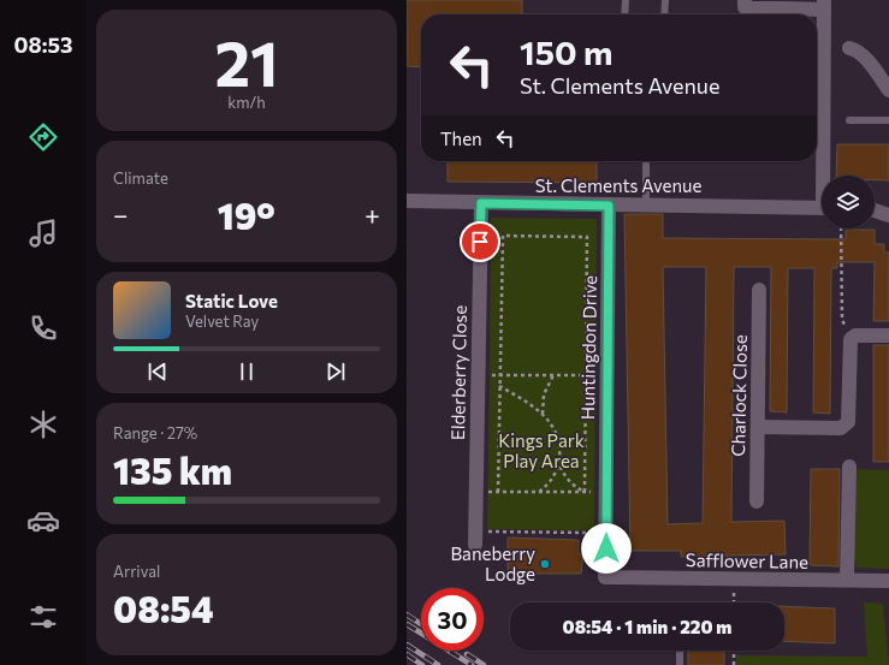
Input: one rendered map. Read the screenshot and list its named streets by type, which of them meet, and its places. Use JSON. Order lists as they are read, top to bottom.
{
  "streets": {
    "street": [
      "St. Clements Avenue",
      "Huntingdon Drive",
      "Elderberry Close",
      "Charlock Close",
      "Safflower Lane"
    ]
  },
  "crossings": [
    ["St. Clements Avenue", "Huntingdon Drive"],
    ["St. Clements Avenue", "Elderberry Close"],
    ["Huntingdon Drive", "Safflower Lane"]
  ],
  "parks": ["Kings Park Play Area"],
  "places": ["Baneberry Lodge"],
  "page": {
    "tabs": "08:53",
    "tile": [
      ["21", "km/h"],
      "Climate",
      ["Range · 27%", "135 km"],
      ["Arrival", "08:54"]
    ],
    "turn": ["150 m", "St. Clements Avenue"],
    "then": "Then",
    "heat": ["−", "19°", "+"],
    "song": ["Static Love", "Velvet Ray"],
    "limit": "30",
    "trip": "08:54 · 1 min · 220 m"
  }
}
